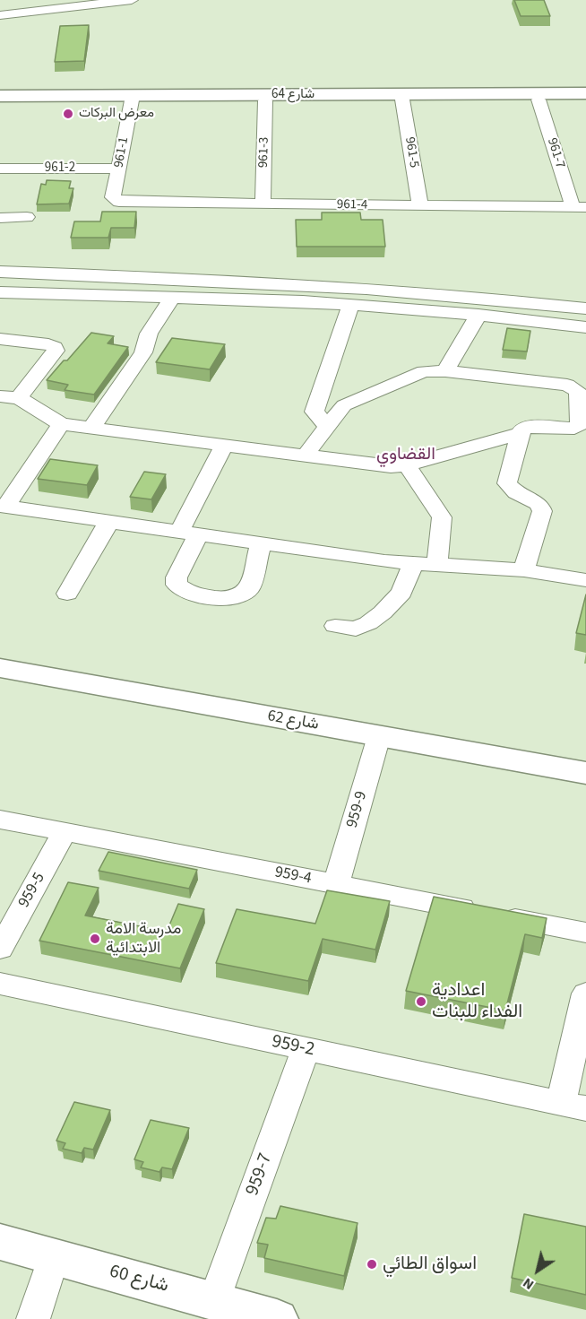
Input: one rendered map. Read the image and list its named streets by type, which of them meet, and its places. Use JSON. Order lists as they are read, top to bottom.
{
  "streets": {
    "main road": ["شارع 64", "شارع 62", "شارع 60"],
    "street": [
      "961-1",
      "961-3",
      "961-5",
      "961-7",
      "961-2",
      "961-4",
      "959-9",
      "959-4",
      "959-5",
      "959-2",
      "959-7"
    ]
  },
  "crossings": [
    ["شارع 64", "961-1"],
    ["شارع 64", "961-3"],
    ["شارع 64", "961-5"],
    ["شارع 64", "961-7"],
    ["961-1", "961-2"],
    ["961-1", "961-4"],
    ["961-3", "961-4"],
    ["961-5", "961-4"],
    ["961-7", "961-4"],
    ["شارع 62", "959-9"],
    ["959-9", "959-4"],
    ["959-4", "959-5"],
    ["959-2", "959-7"],
    ["959-7", "شارع 60"]
  ],
  "districts": ["القضاوي"],
  "places": [
    "معرض البركات",
    "مدرسة الامة الابتدائية",
    "اعدادية الفداء للبنات",
    "اسواق الطائي"
  ],
  "north": "bottom left"
}
